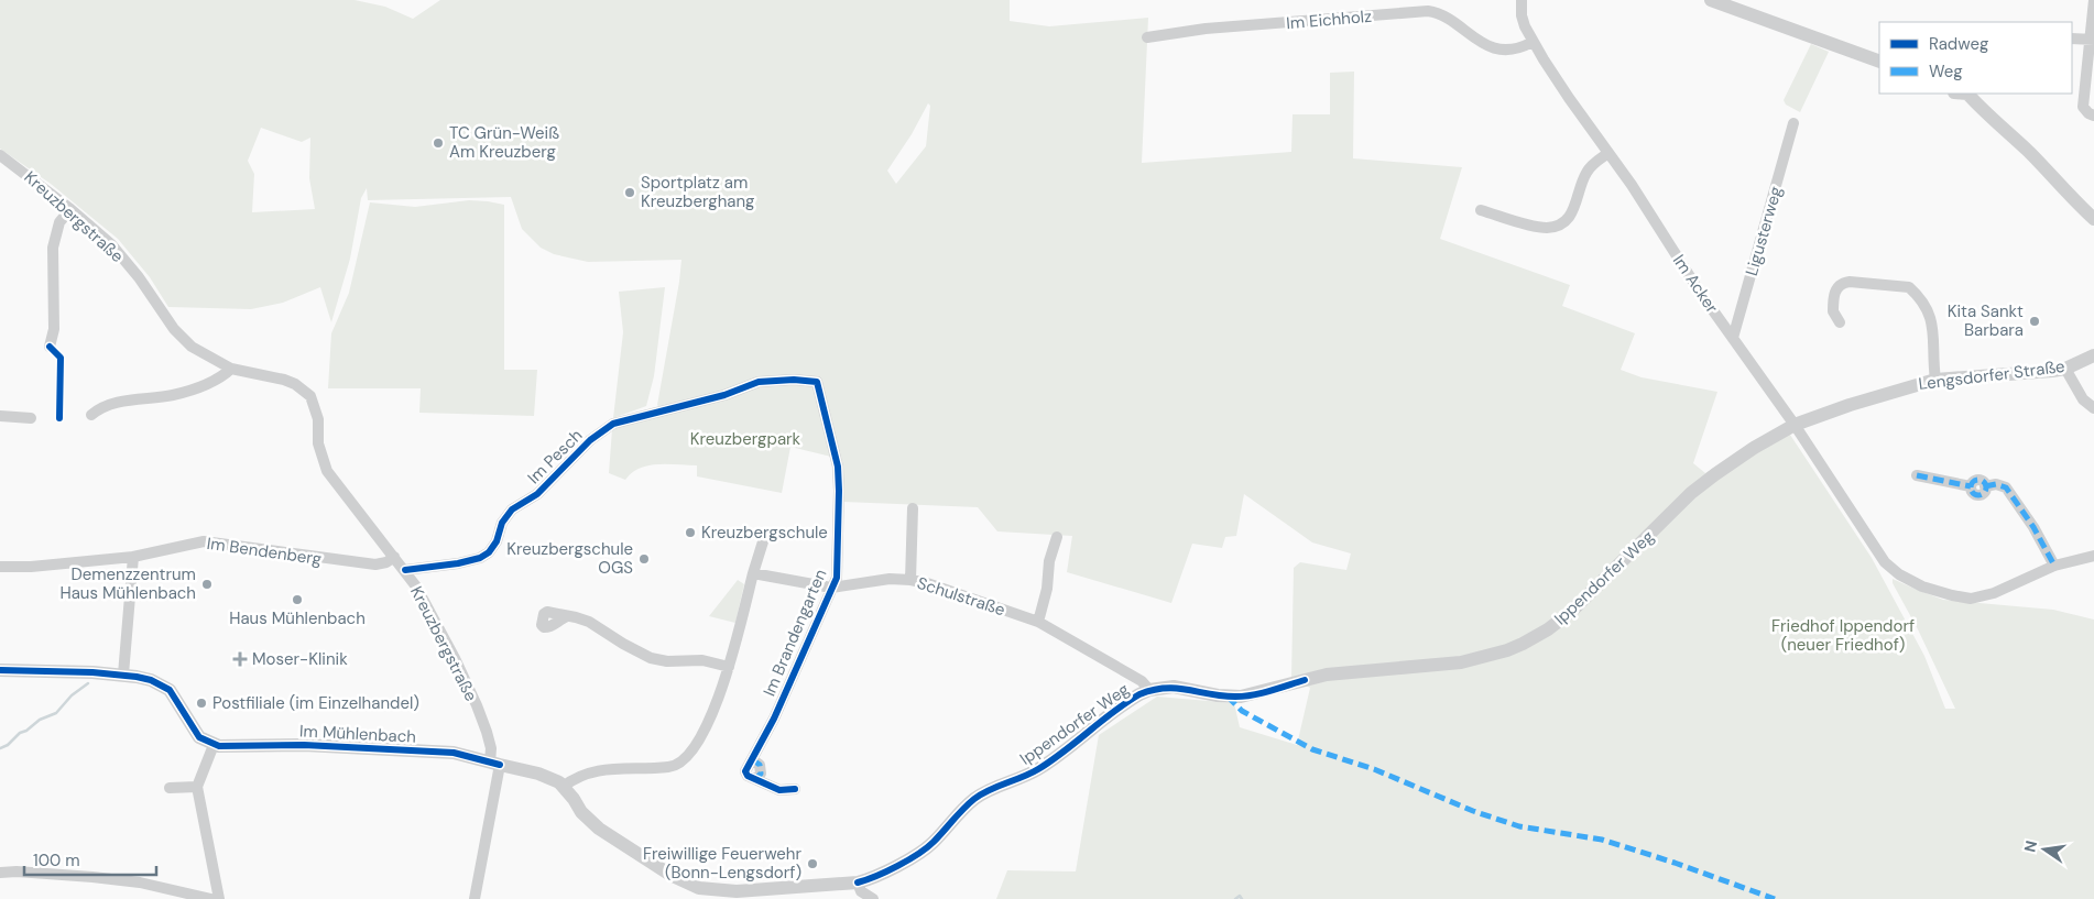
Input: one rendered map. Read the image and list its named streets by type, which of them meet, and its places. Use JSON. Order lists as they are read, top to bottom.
{
  "streets": {
    "street": [
      "Im Eichholz",
      "Kreuzbergstraße",
      "Ligusterweg",
      "Im Acker",
      "Lengsdorfer Straße",
      "Im Pesch",
      "Im Bendenberg",
      "Ippendorfer Weg",
      "Schulstraße",
      "Im Brandengarten",
      "Im Mühlenbach"
    ]
  },
  "crossings": [
    ["Im Eichholz", "Im Acker"],
    ["Kreuzbergstraße", "Im Pesch"],
    ["Kreuzbergstraße", "Im Bendenberg"],
    ["Kreuzbergstraße", "Im Mühlenbach"],
    ["Ligusterweg", "Im Acker"],
    ["Im Acker", "Lengsdorfer Straße"],
    ["Im Acker", "Ippendorfer Weg"],
    ["Lengsdorfer Straße", "Ippendorfer Weg"],
    ["Im Pesch", "Im Brandengarten"],
    ["Ippendorfer Weg", "Schulstraße"],
    ["Ippendorfer Weg", "Im Mühlenbach"],
    ["Schulstraße", "Im Brandengarten"]
  ],
  "parks": ["Kreuzbergpark", "Friedhof Ippendorf (neuer Friedhof)"],
  "places": {
    "other": [
      "TC Grün-Weiß Am Kreuzberg",
      "Sportplatz am Kreuzberghang",
      "Kita Sankt Barbara",
      "Kreuzbergschule",
      "Kreuzbergschule OGS",
      "Demenzzentrum Haus Mühlenbach",
      "Haus Mühlenbach",
      "Postfiliale (im Einzelhandel)",
      "Freiwillige Feuerwehr (Bonn-Lengsdorf)"
    ],
    "health": ["Moser-Klinik"]
  },
  "legend": ["Radweg", "Weg"],
  "scale_bar": "100 m",
  "north": "left"
}
